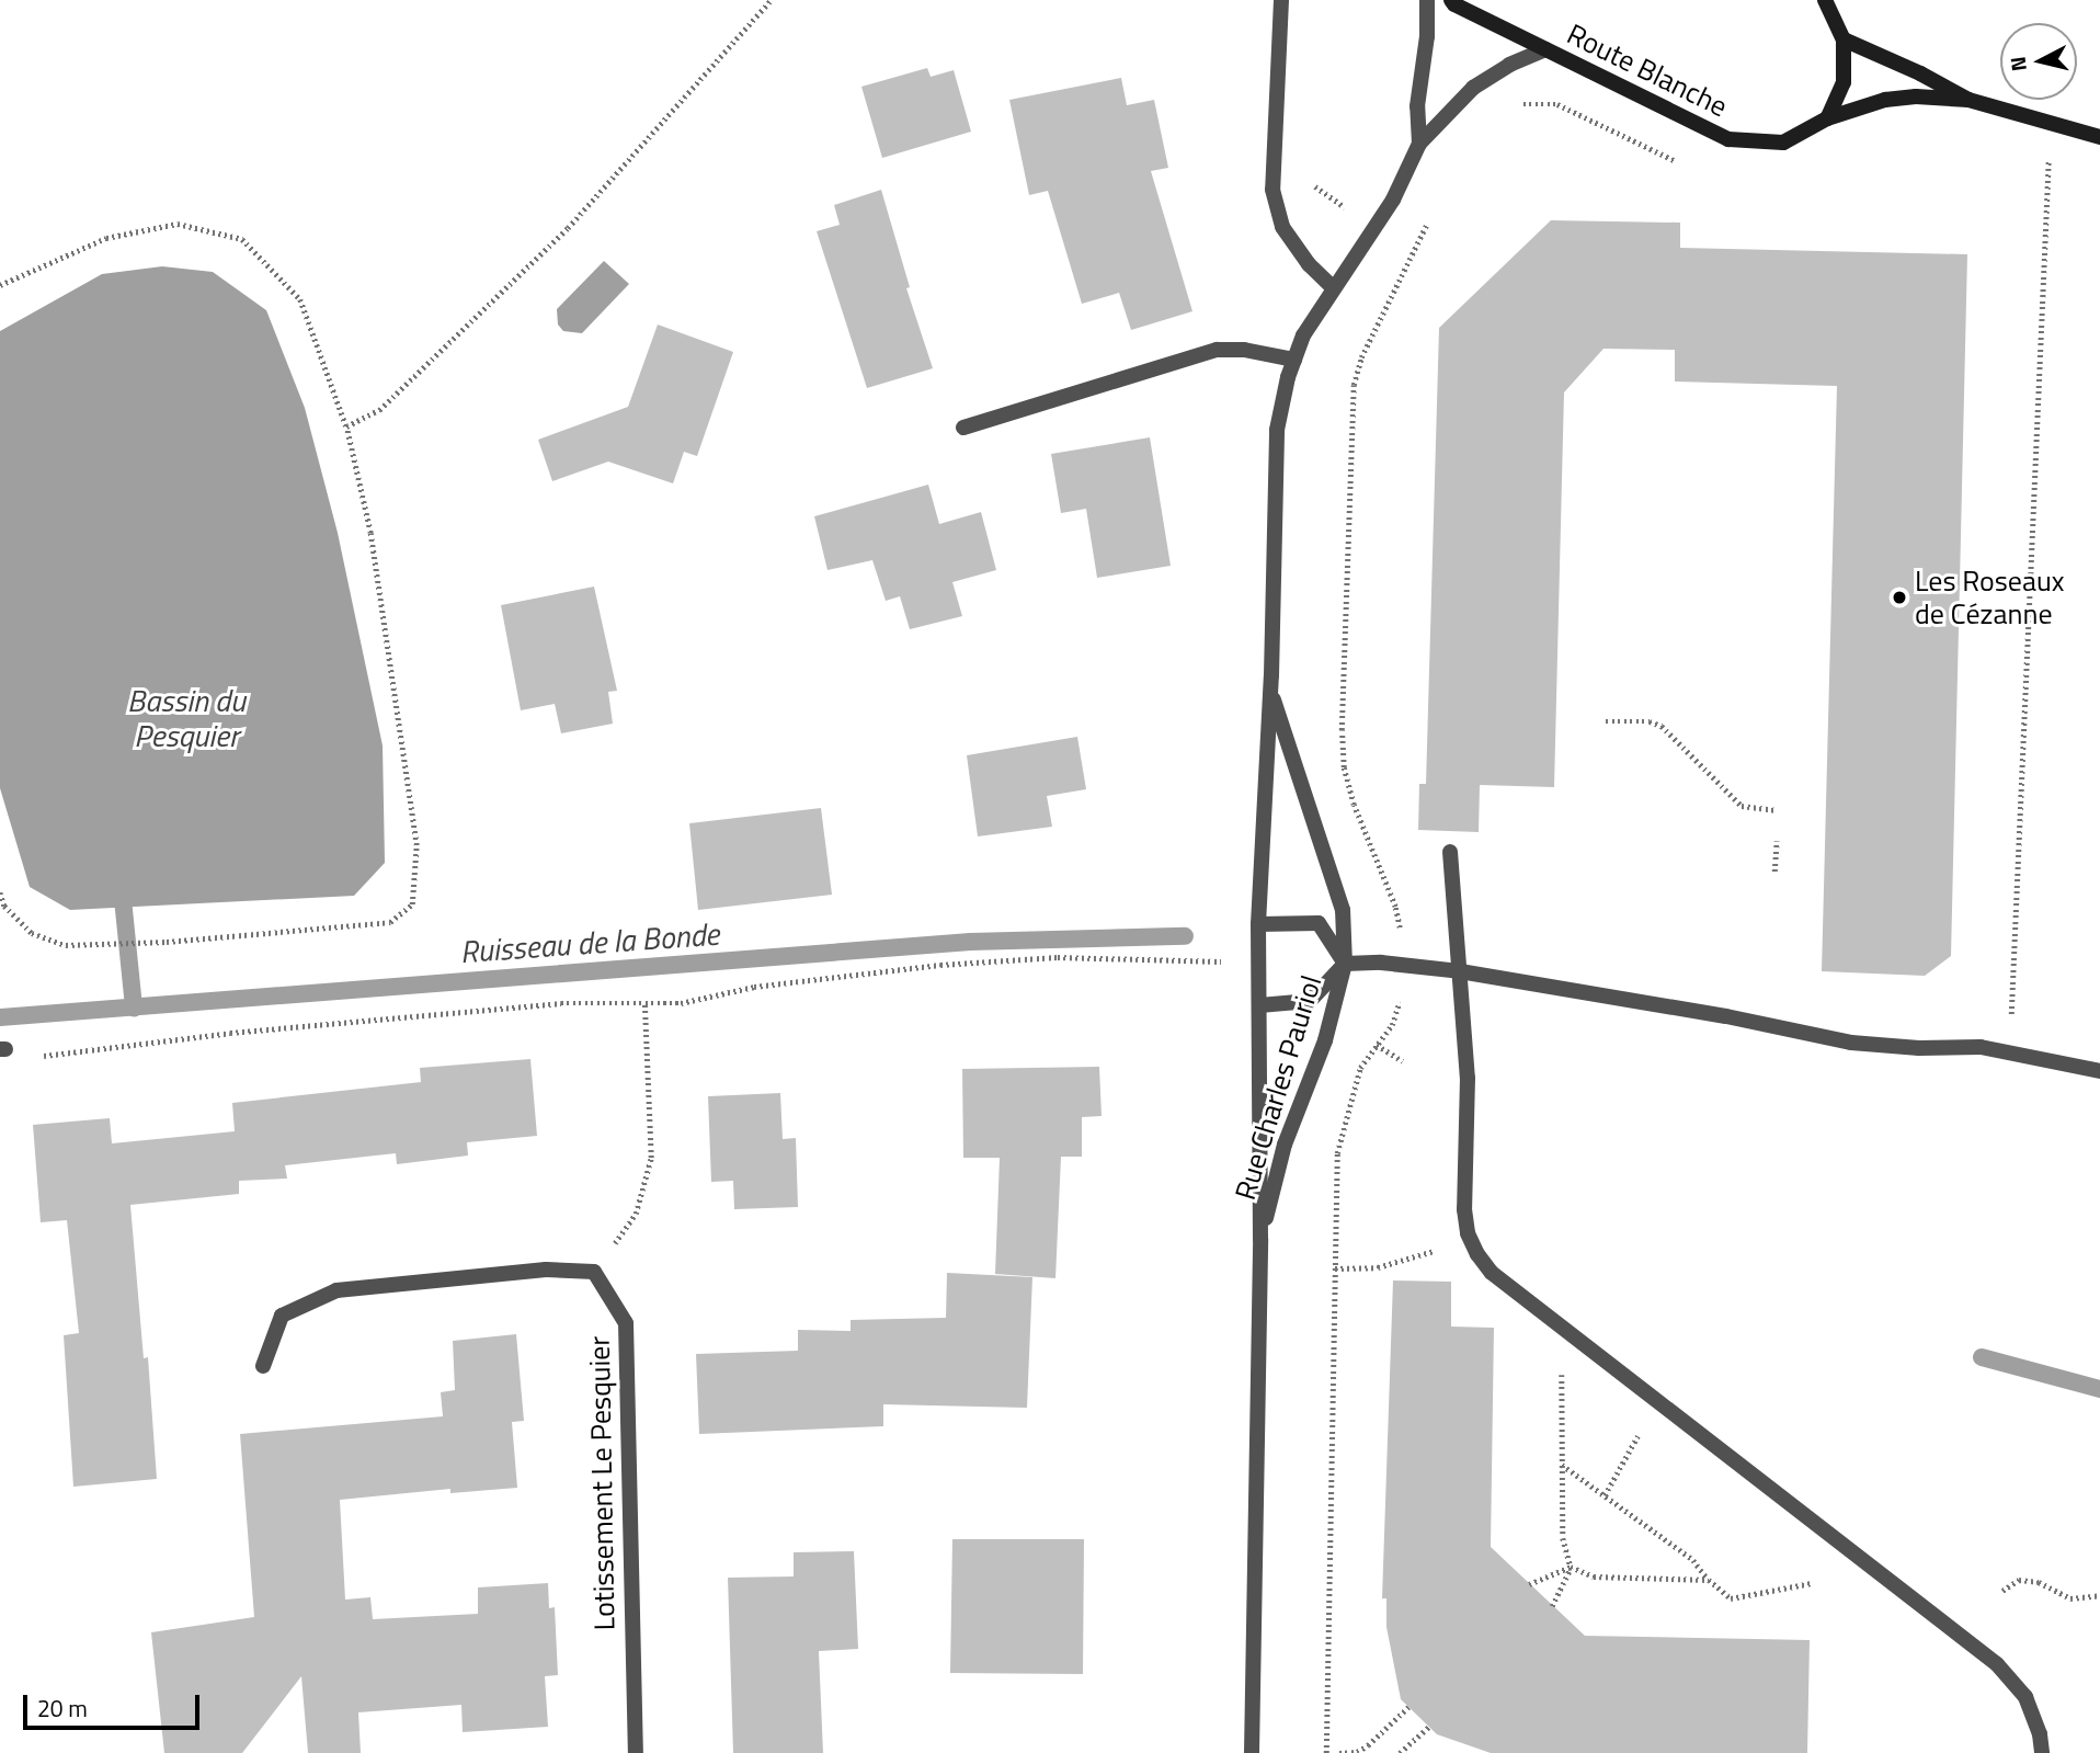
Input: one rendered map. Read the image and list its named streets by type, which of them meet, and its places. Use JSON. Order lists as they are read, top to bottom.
{
  "streets": {
    "street": ["Route Blanche", "Rue Charles Pauriol", "Lotissement Le Pesquier"]
  },
  "crossings": [
    ["Route Blanche", "Rue Charles Pauriol"]
  ],
  "water": ["Bassin du Pesquier", "Ruisseau de la Bonde"],
  "places": ["Les Roseaux de Cézanne"],
  "scale_bar": "20 m",
  "north": "left"
}
